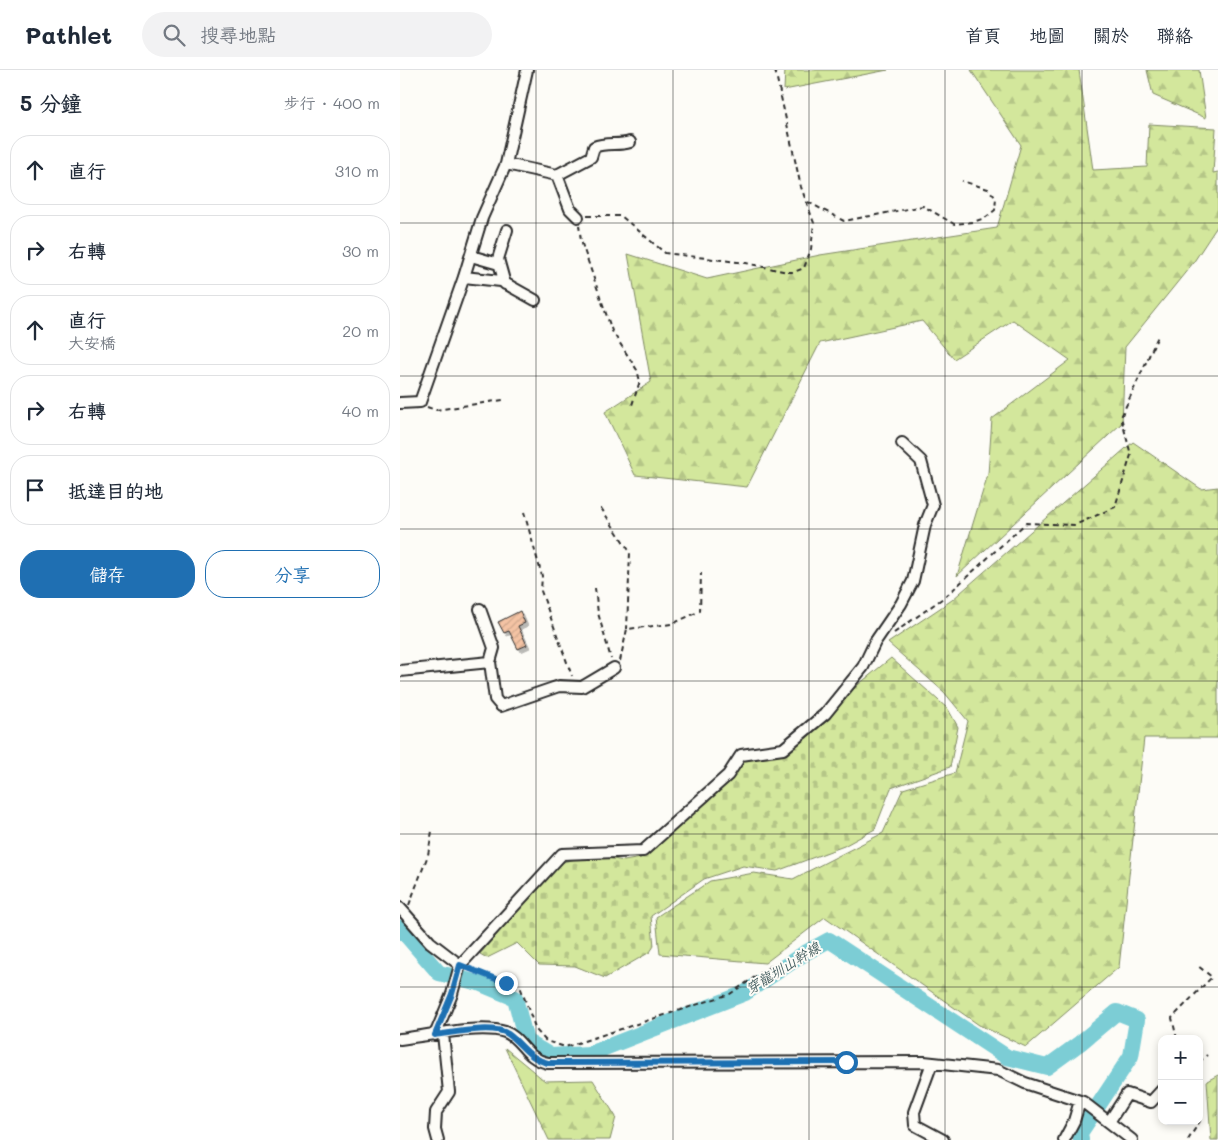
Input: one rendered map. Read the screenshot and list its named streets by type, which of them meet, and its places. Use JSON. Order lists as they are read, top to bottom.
{
  "water": ["穿龍圳山幹線"],
  "page": {
    "header": "Pathlet",
    "search": "搜尋地點",
    "nav": [
      "首頁",
      "地圖",
      "關於",
      "聯絡"
    ],
    "heading": ["5 分鐘", "步行 · 400 m"],
    "list": [
      ["直行", "310 m"],
      ["右轉", "30 m"],
      ["直行", "大安橋", "20 m"],
      ["右轉", "40 m"],
      "抵達目的地"
    ],
    "buttons": ["儲存", "分享"],
    "map_buttons": ["+", "−"]
  }
}
